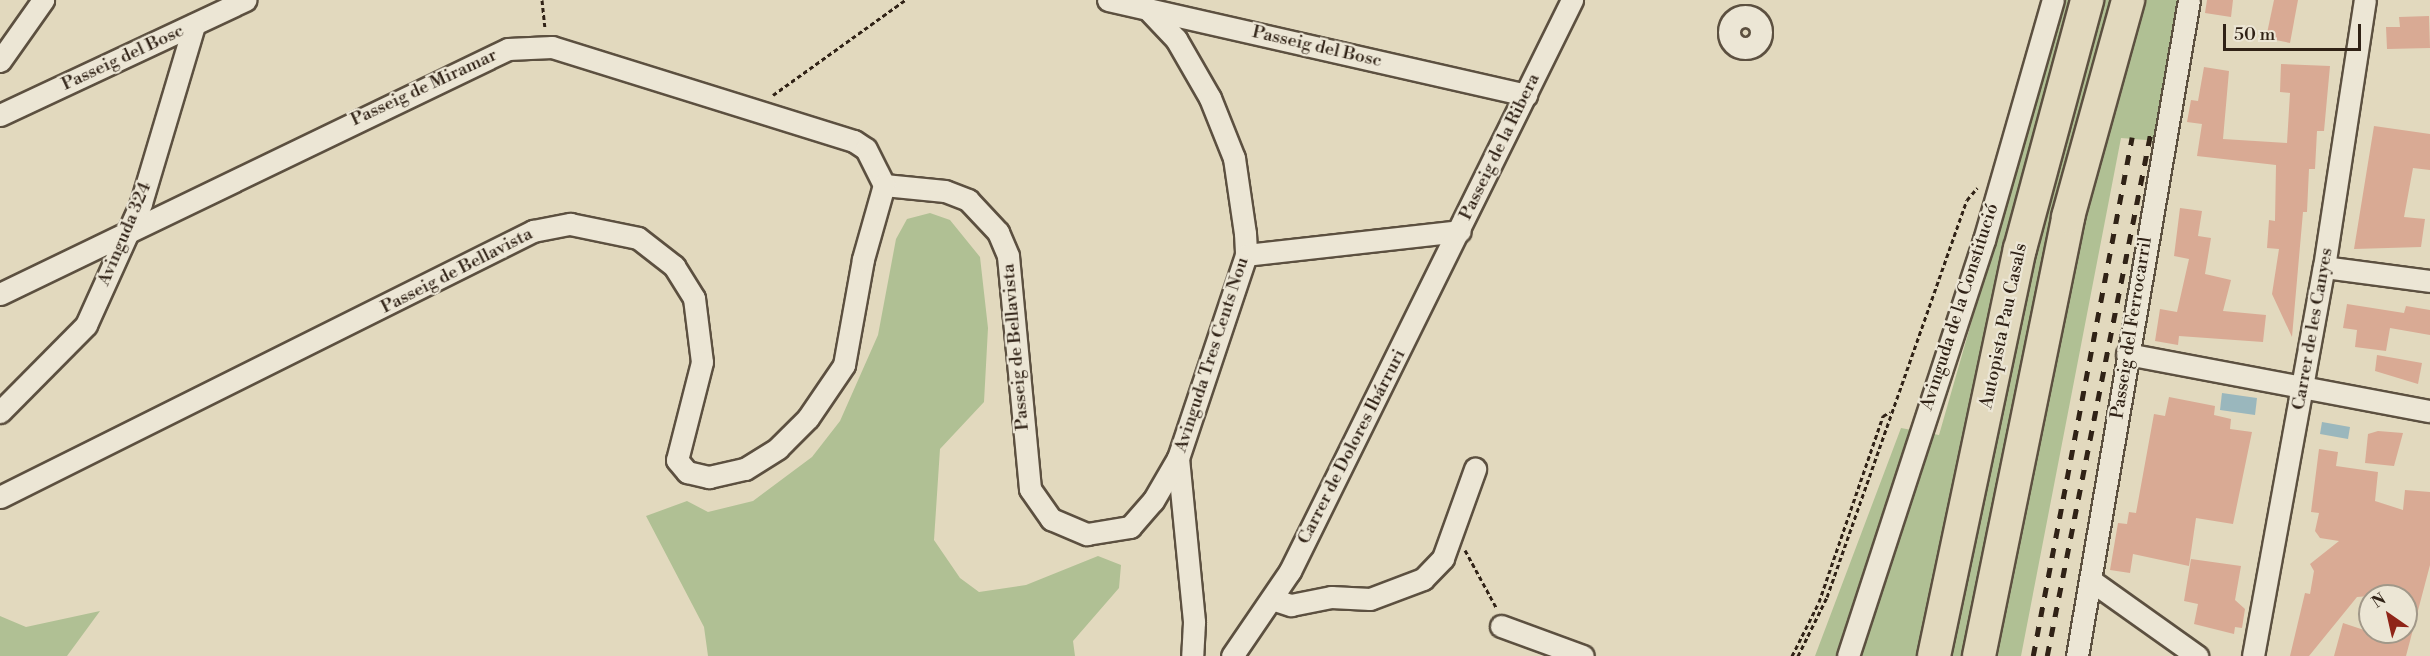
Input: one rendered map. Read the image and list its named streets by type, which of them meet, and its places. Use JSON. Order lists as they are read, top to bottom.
{
  "streets": {
    "highway": ["Autopista Pau Casals"],
    "street": [
      "Passeig del Bosc",
      "Passeig de Miramar",
      "Passeig de la Ribera",
      "Avinguda 324",
      "Passeig de Bellavista",
      "Avinguda de la Constitució",
      "Passeig del Ferrocarril",
      "Carrer de les Canyes",
      "Avinguda Tres Cents Nou",
      "Carrer de Dolores Ibárruri"
    ]
  },
  "crossings": [
    ["Passeig del Bosc", "Passeig de la Ribera"],
    ["Passeig del Bosc", "Avinguda 324"],
    ["Passeig del Bosc", "Avinguda Tres Cents Nou"],
    ["Passeig de Miramar", "Avinguda 324"],
    ["Passeig de Miramar", "Passeig de Bellavista"],
    ["Passeig de la Ribera", "Avinguda Tres Cents Nou"],
    ["Passeig de la Ribera", "Carrer de Dolores Ibárruri"],
    ["Passeig de Bellavista", "Avinguda Tres Cents Nou"]
  ],
  "scale_bar": "50 m",
  "north": "top left"
}
